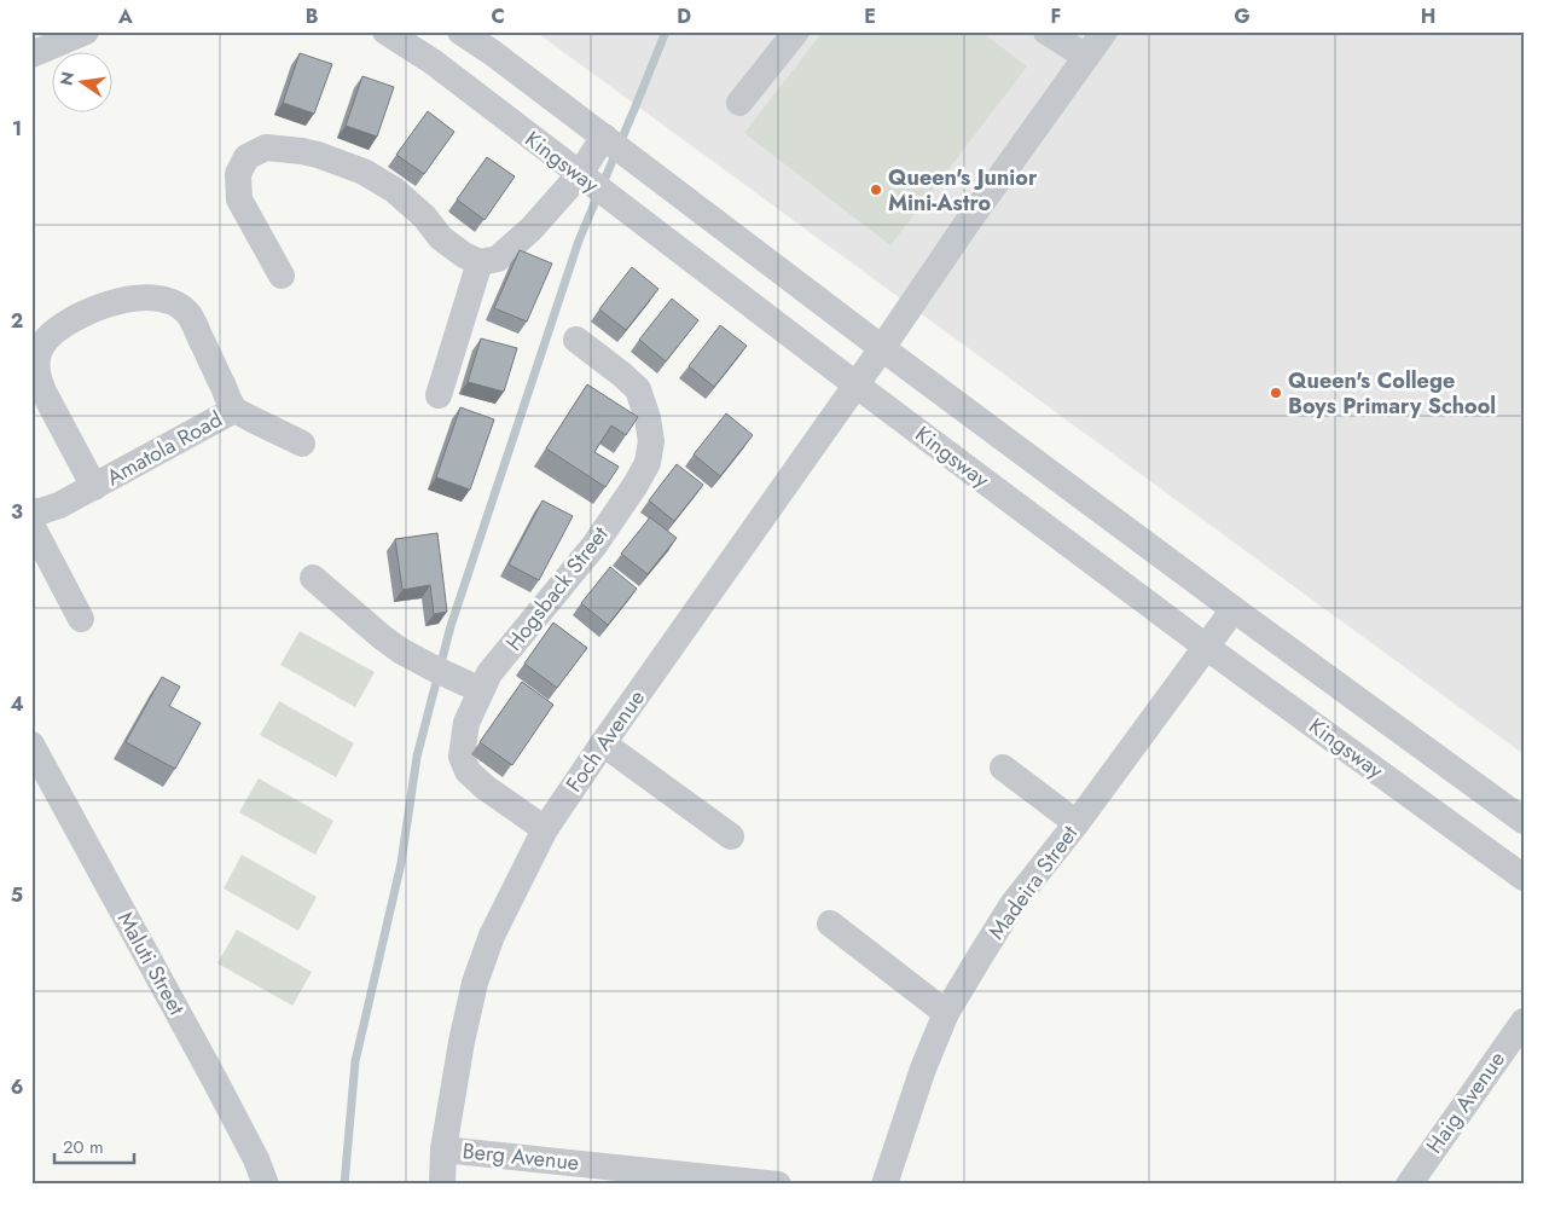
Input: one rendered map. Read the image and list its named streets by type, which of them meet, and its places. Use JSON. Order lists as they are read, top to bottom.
{
  "streets": {
    "street": [
      "Kingsway",
      "Amatola Road",
      "Hogsback Street",
      "Foch Avenue",
      "Madeira Street",
      "Maluti Street",
      "Haig Avenue",
      "Berg Avenue"
    ]
  },
  "crossings": [
    ["Kingsway", "Foch Avenue"],
    ["Kingsway", "Madeira Street"],
    ["Hogsback Street", "Foch Avenue"],
    ["Foch Avenue", "Berg Avenue"]
  ],
  "places": ["Queen's Junior Mini-Astro", "Queen's College Boys Primary School"],
  "scale_bar": "20 m",
  "north": "left",
  "grid": {
    "columns": [
      "A",
      "B",
      "C",
      "D",
      "E",
      "F",
      "G",
      "H"
    ],
    "rows": [
      "1",
      "2",
      "3",
      "4",
      "5",
      "6"
    ]
  }
}
